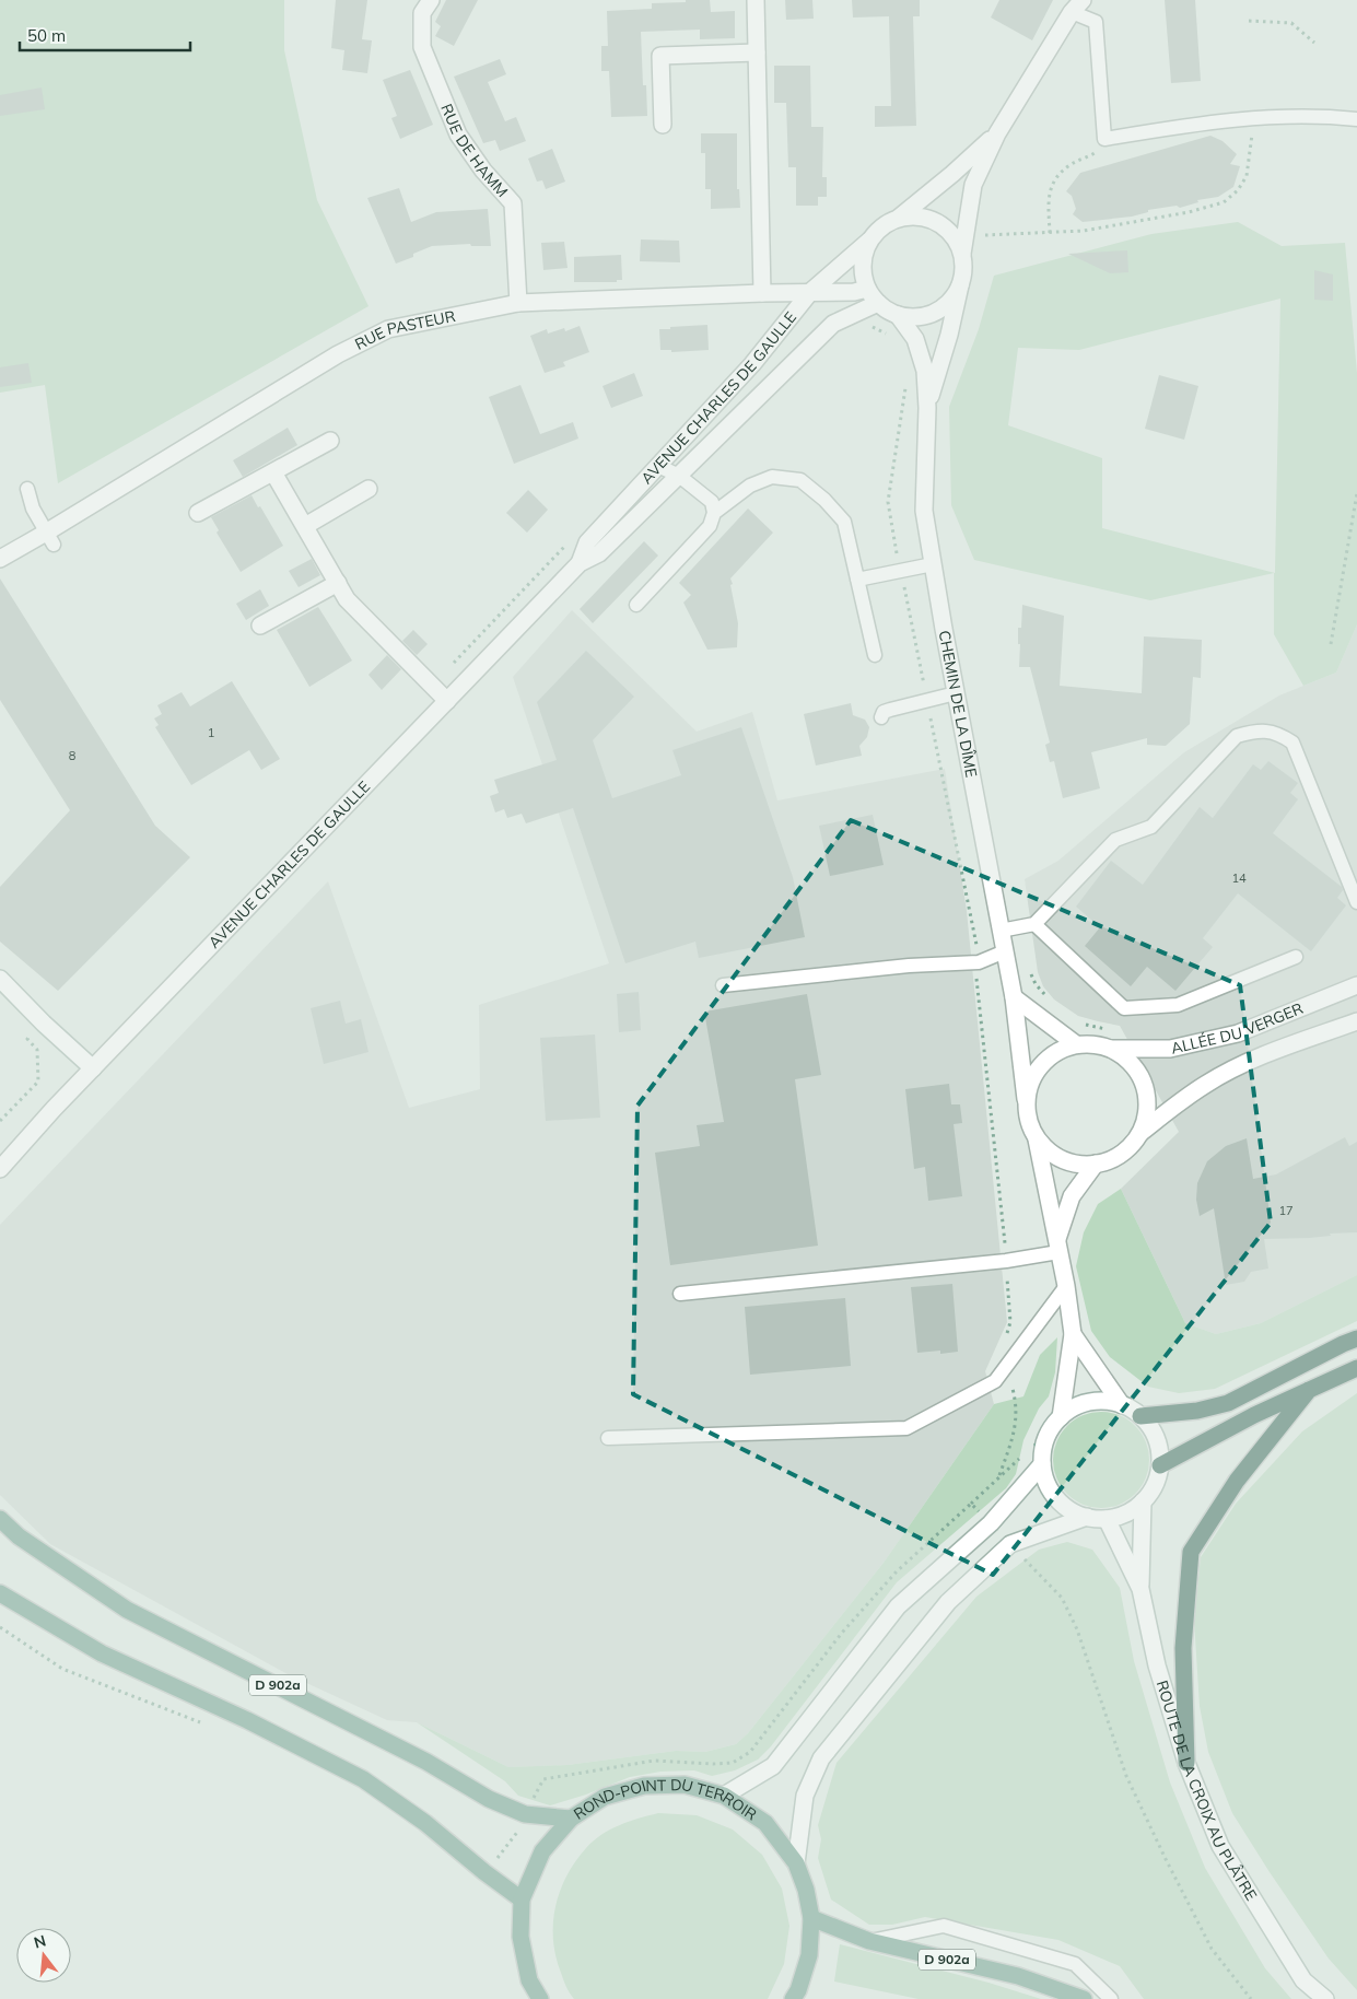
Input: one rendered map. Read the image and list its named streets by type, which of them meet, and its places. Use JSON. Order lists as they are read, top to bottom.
{
  "streets": {
    "main road": ["D 902a", "ROND-POINT DU TERROIR"],
    "street": [
      "RUE DE HAMM",
      "RUE PASTEUR",
      "AVENUE CHARLES DE GAULLE",
      "CHEMIN DE LA DÎME",
      "ALLÉE DU VERGER",
      "ROUTE DE LA CROIX AU PLÂTRE"
    ]
  },
  "crossings": [
    ["RUE DE HAMM", "RUE PASTEUR"],
    ["RUE PASTEUR", "AVENUE CHARLES DE GAULLE"],
    ["RUE PASTEUR", "CHEMIN DE LA DÎME"],
    ["AVENUE CHARLES DE GAULLE", "CHEMIN DE LA DÎME"],
    ["CHEMIN DE LA DÎME", "ALLÉE DU VERGER"],
    ["D 902a", "ROND-POINT DU TERROIR"]
  ],
  "house_numbers": [
    "1",
    "8",
    "14",
    "17"
  ],
  "scale_bar": "50 m",
  "north": "top"
}
